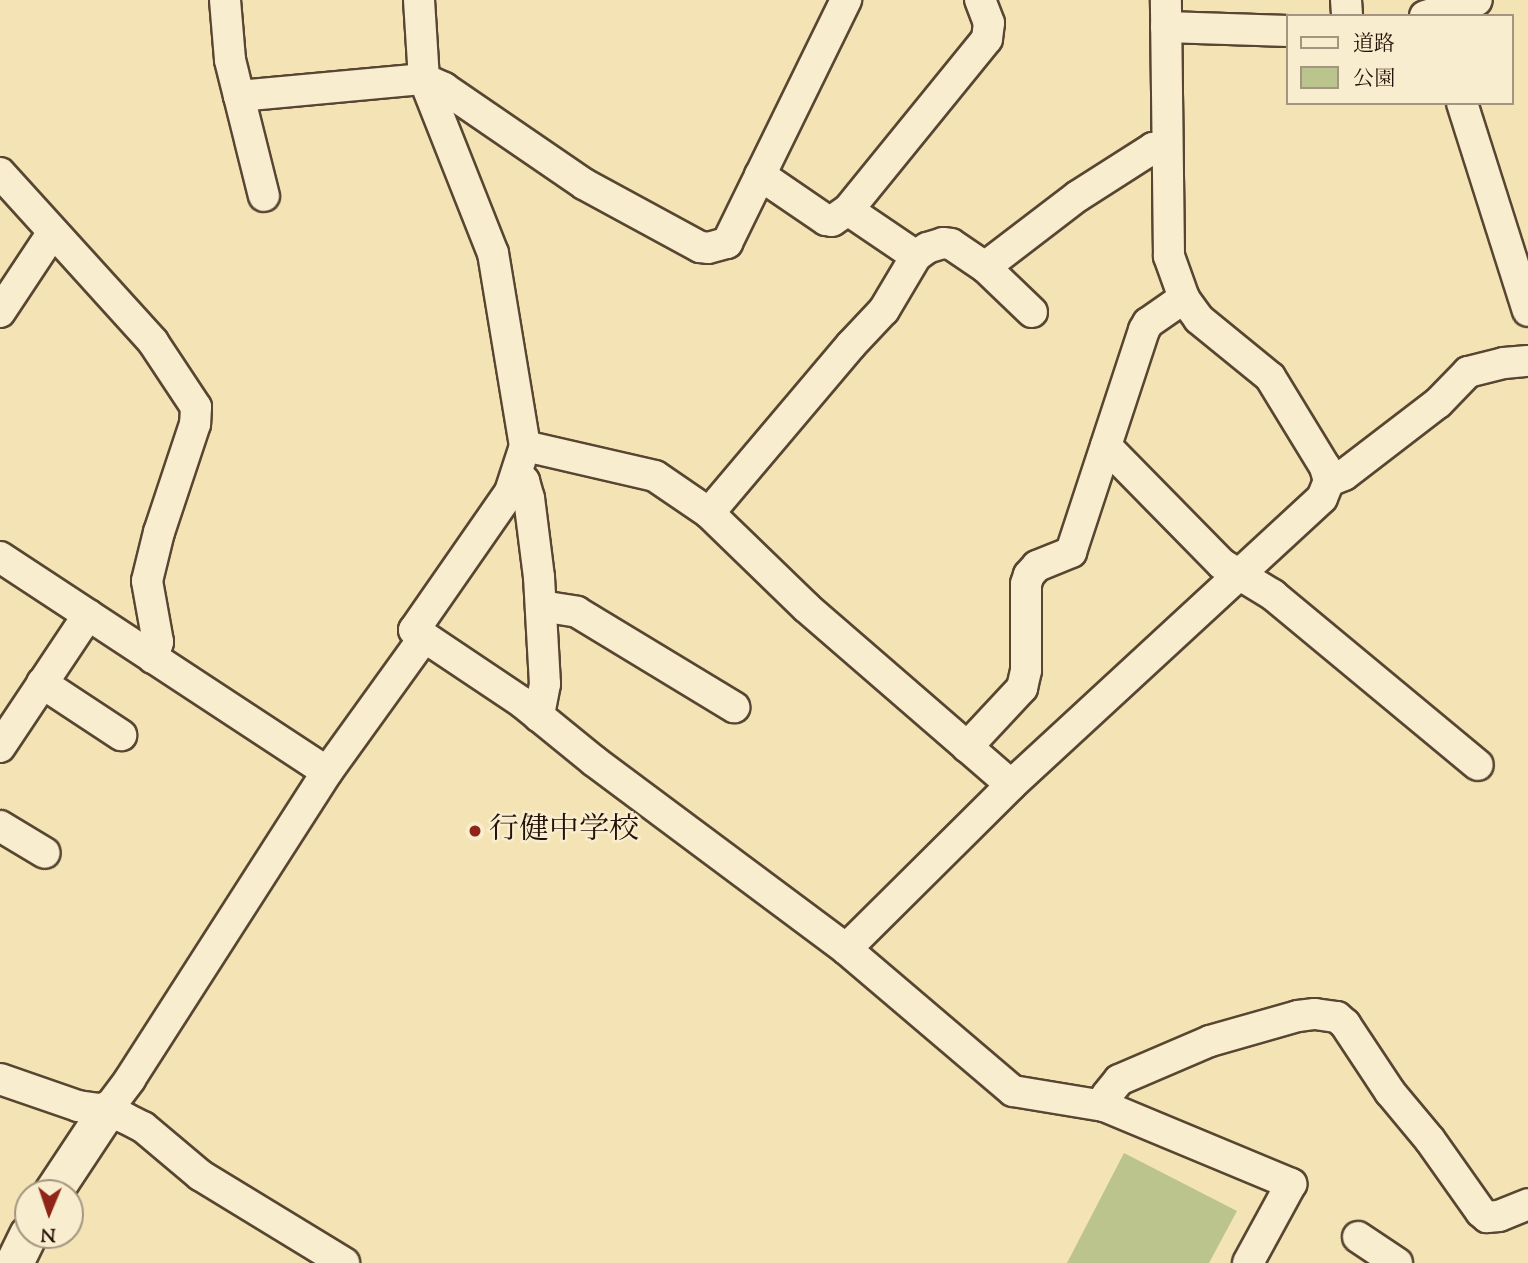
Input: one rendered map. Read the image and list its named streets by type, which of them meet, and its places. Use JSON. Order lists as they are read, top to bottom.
{
  "places": ["行健中学校"],
  "legend": ["道路", "公園"],
  "north": "bottom"
}
